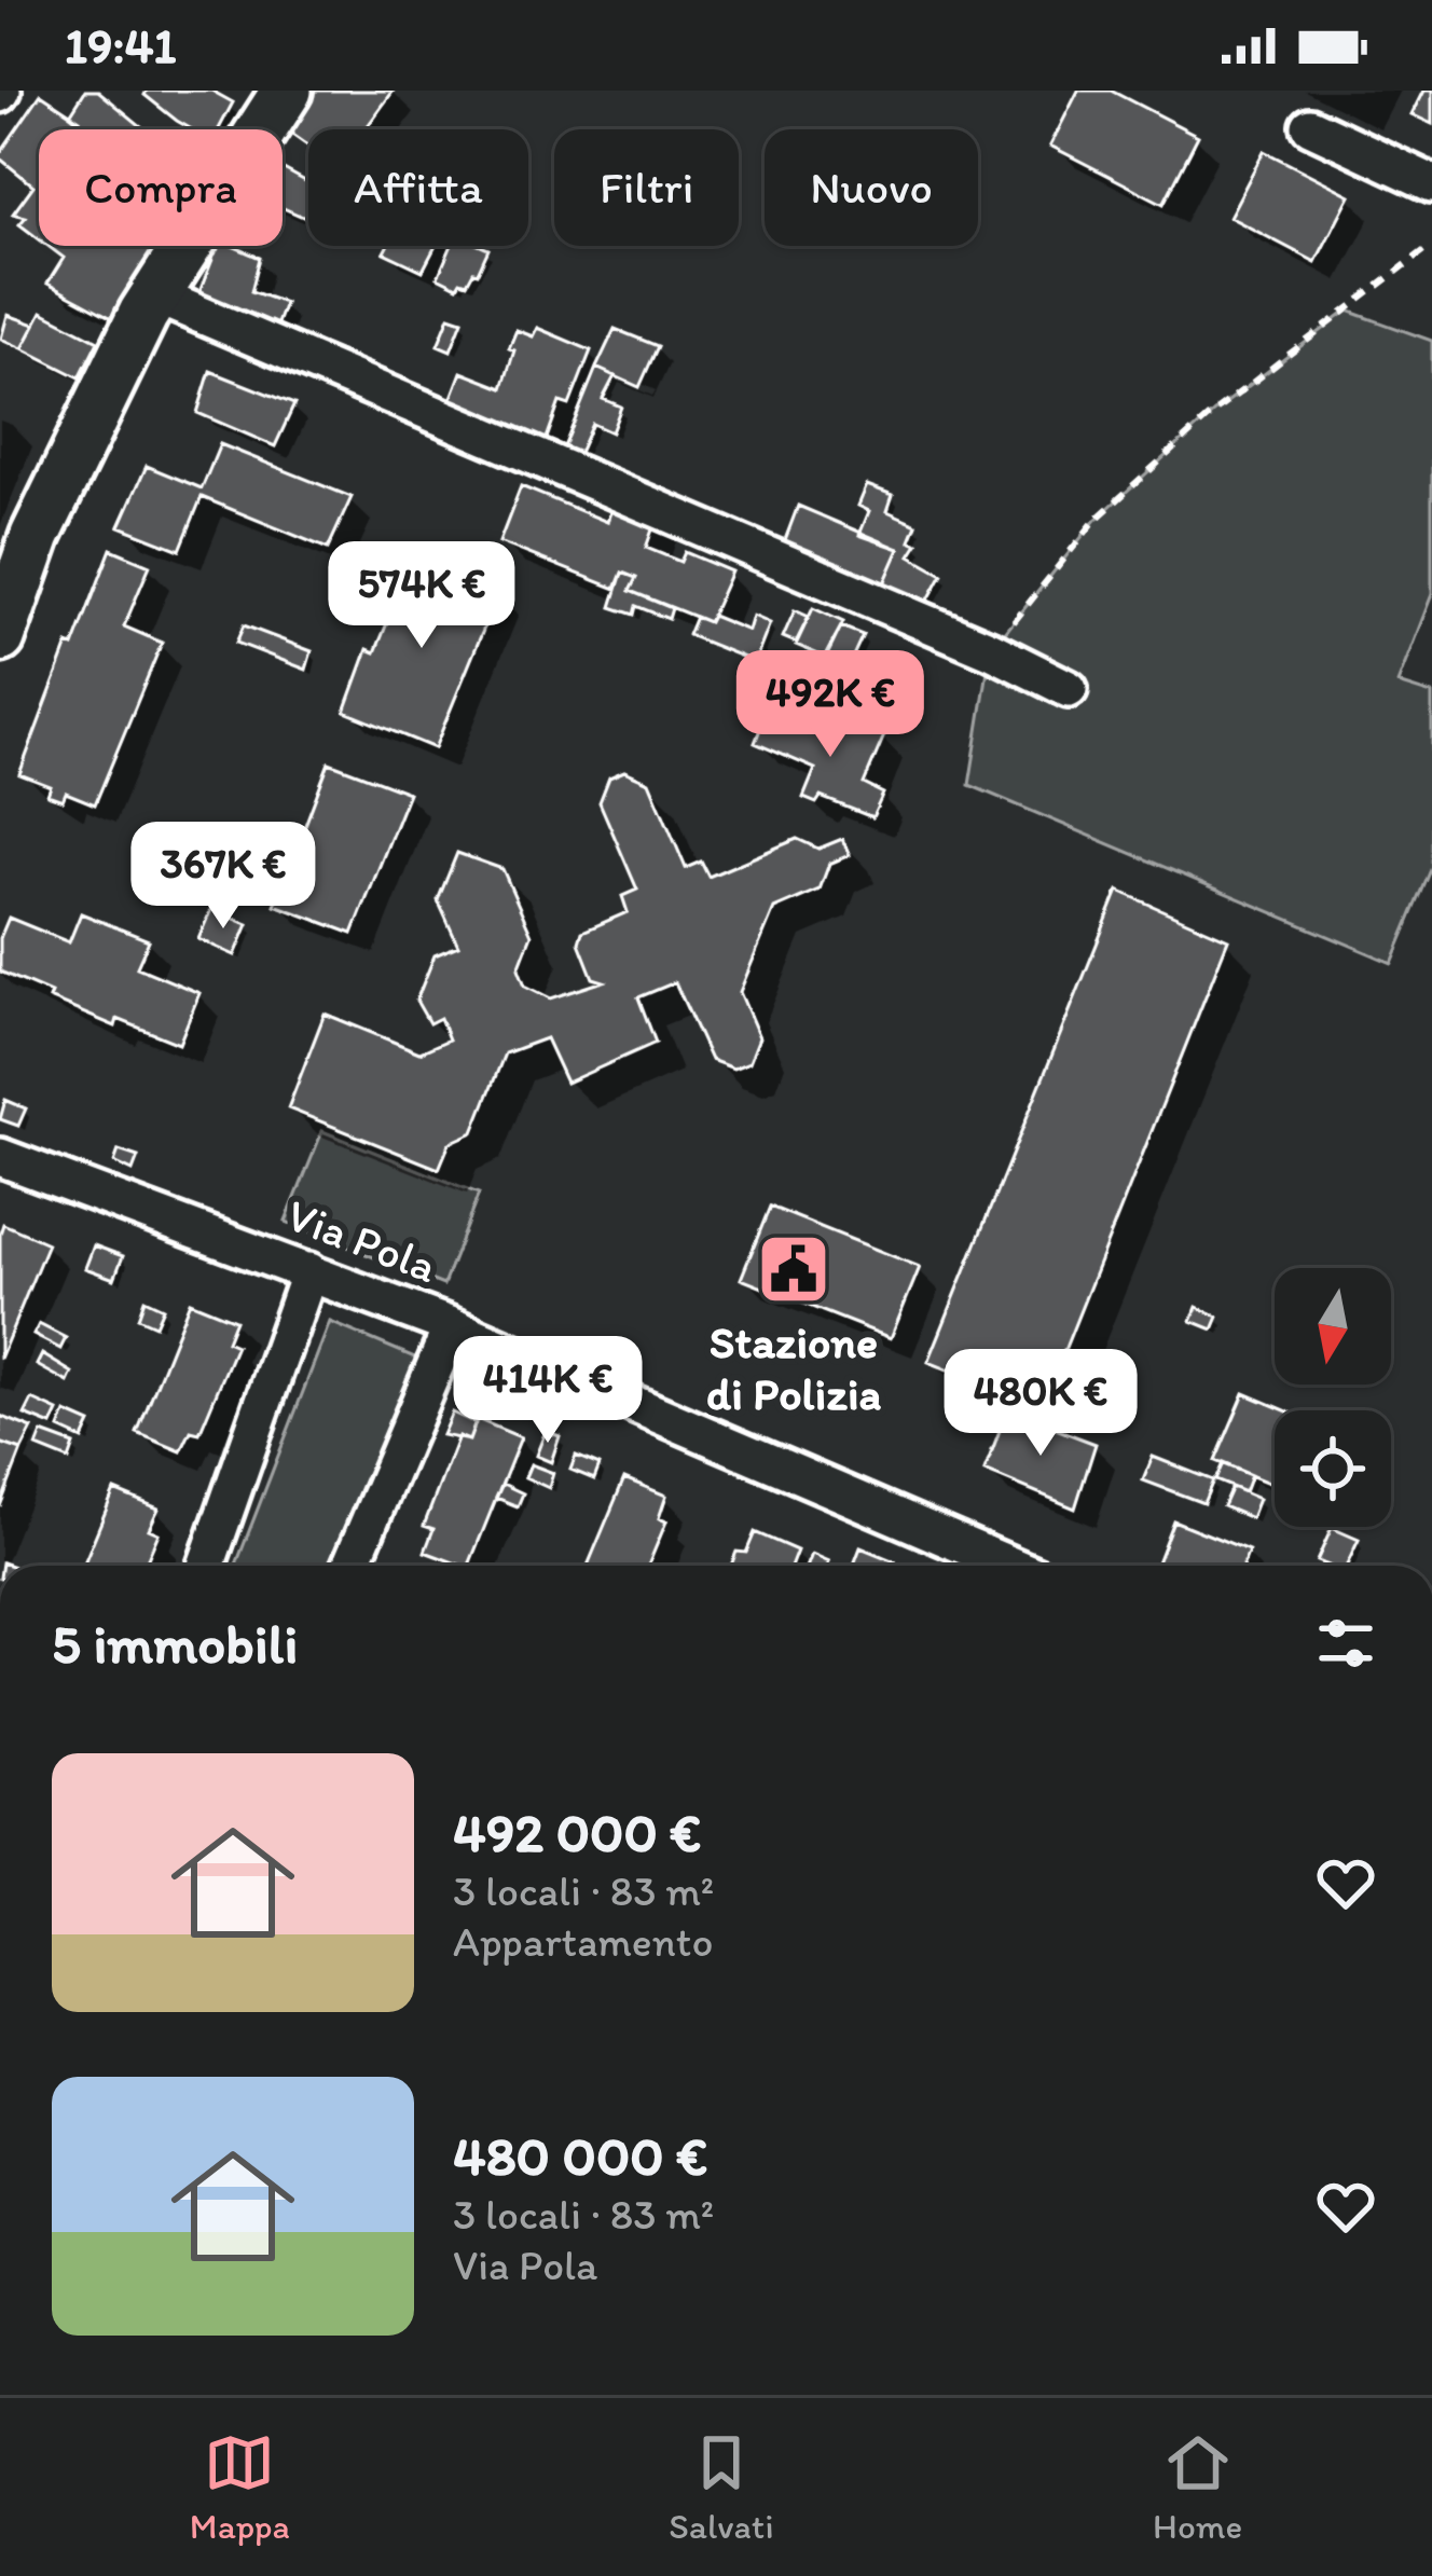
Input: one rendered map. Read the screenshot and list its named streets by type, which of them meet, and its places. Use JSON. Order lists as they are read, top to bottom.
{
  "streets": {
    "street": ["Via Pola"]
  },
  "places": {
    "public building": ["Stazione di Polizia"]
  },
  "north": "bottom",
  "page": {
    "status": "19:41",
    "chip": [
      "Compra",
      "Affitta",
      "Filtri",
      "Nuovo"
    ],
    "price": [
      "574K €",
      "492K €",
      "367K €",
      "414K €",
      "480K €"
    ],
    "heading": "5 immobili",
    "list": [
      {
        "name": "492 000 €",
        "note": "3 locali · 83 m² · Appartamento"
      },
      {
        "name": "480 000 €",
        "note": "3 locali · 83 m² · Via Pola"
      }
    ],
    "tabs": ["Mappa", "Salvati", "Home"]
  }
}
